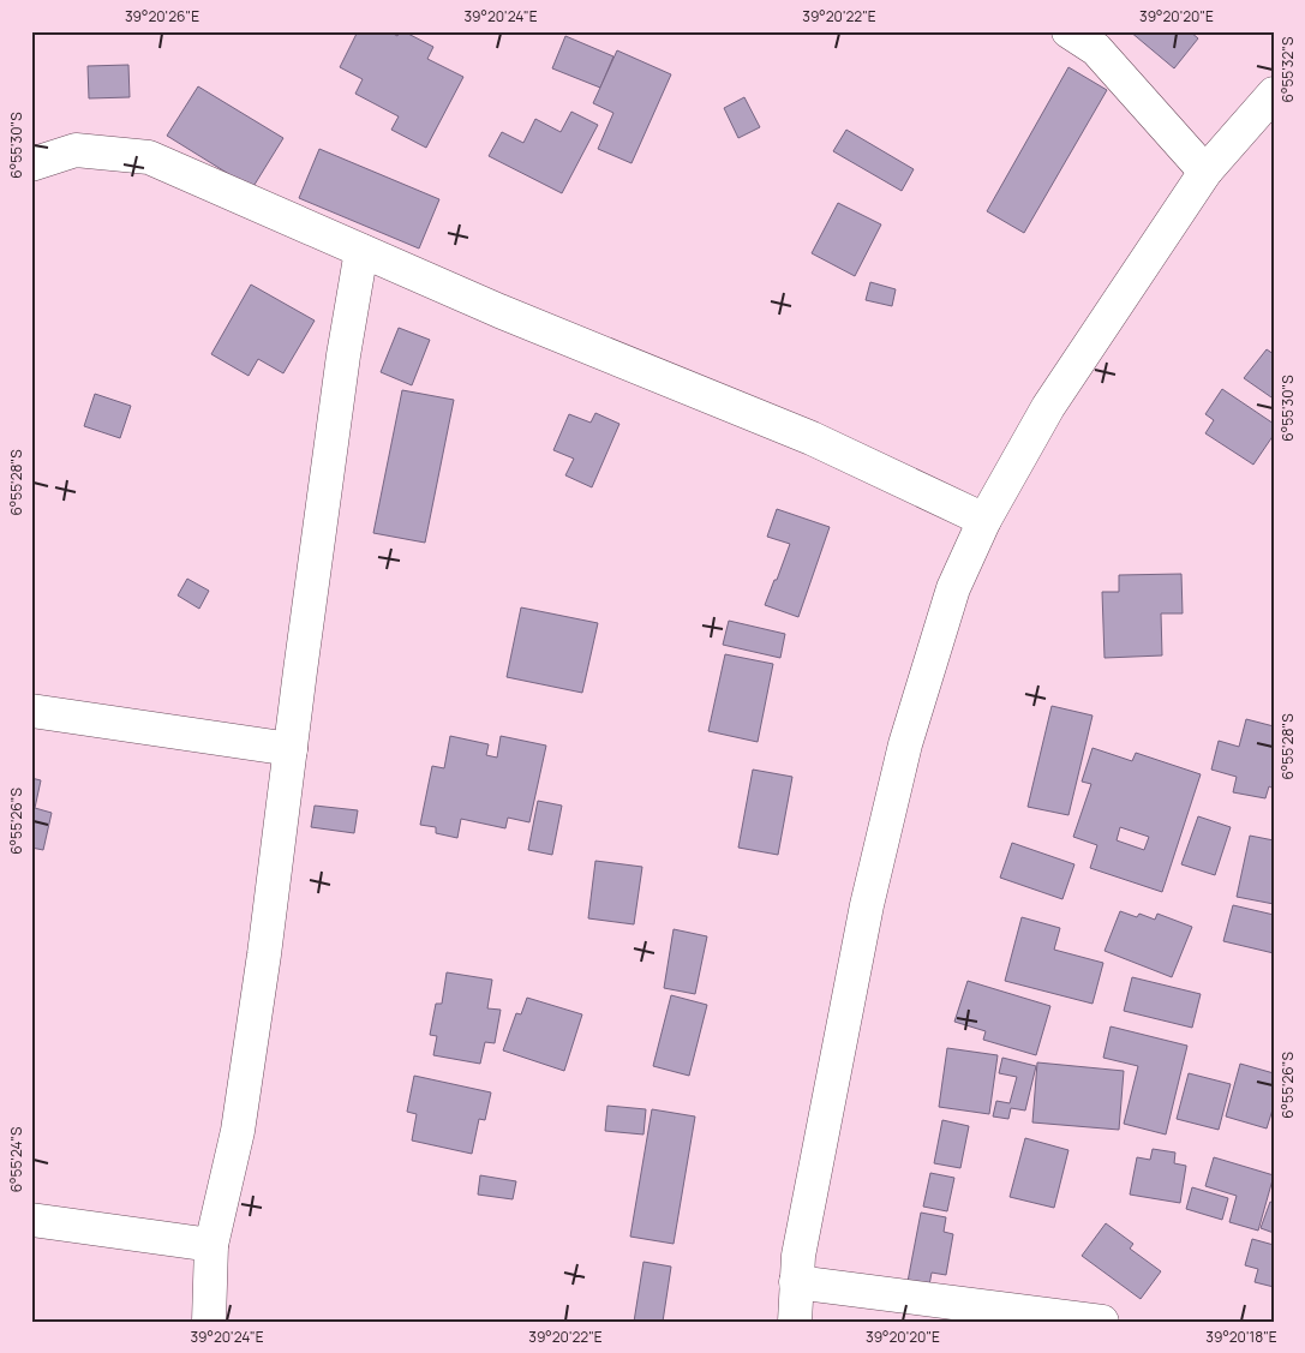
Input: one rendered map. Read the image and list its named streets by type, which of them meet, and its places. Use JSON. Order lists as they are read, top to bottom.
{
  "coordinates": [
    "39°20'26\"E",
    "39°20'24\"E",
    "39°20'22\"E",
    "39°20'20\"E",
    "6°55'32\"S",
    "6°55'30\"S",
    "6°55'28\"S",
    "6°55'26\"S",
    "6°55'24\"S",
    "39°20'18\"E"
  ]
}
